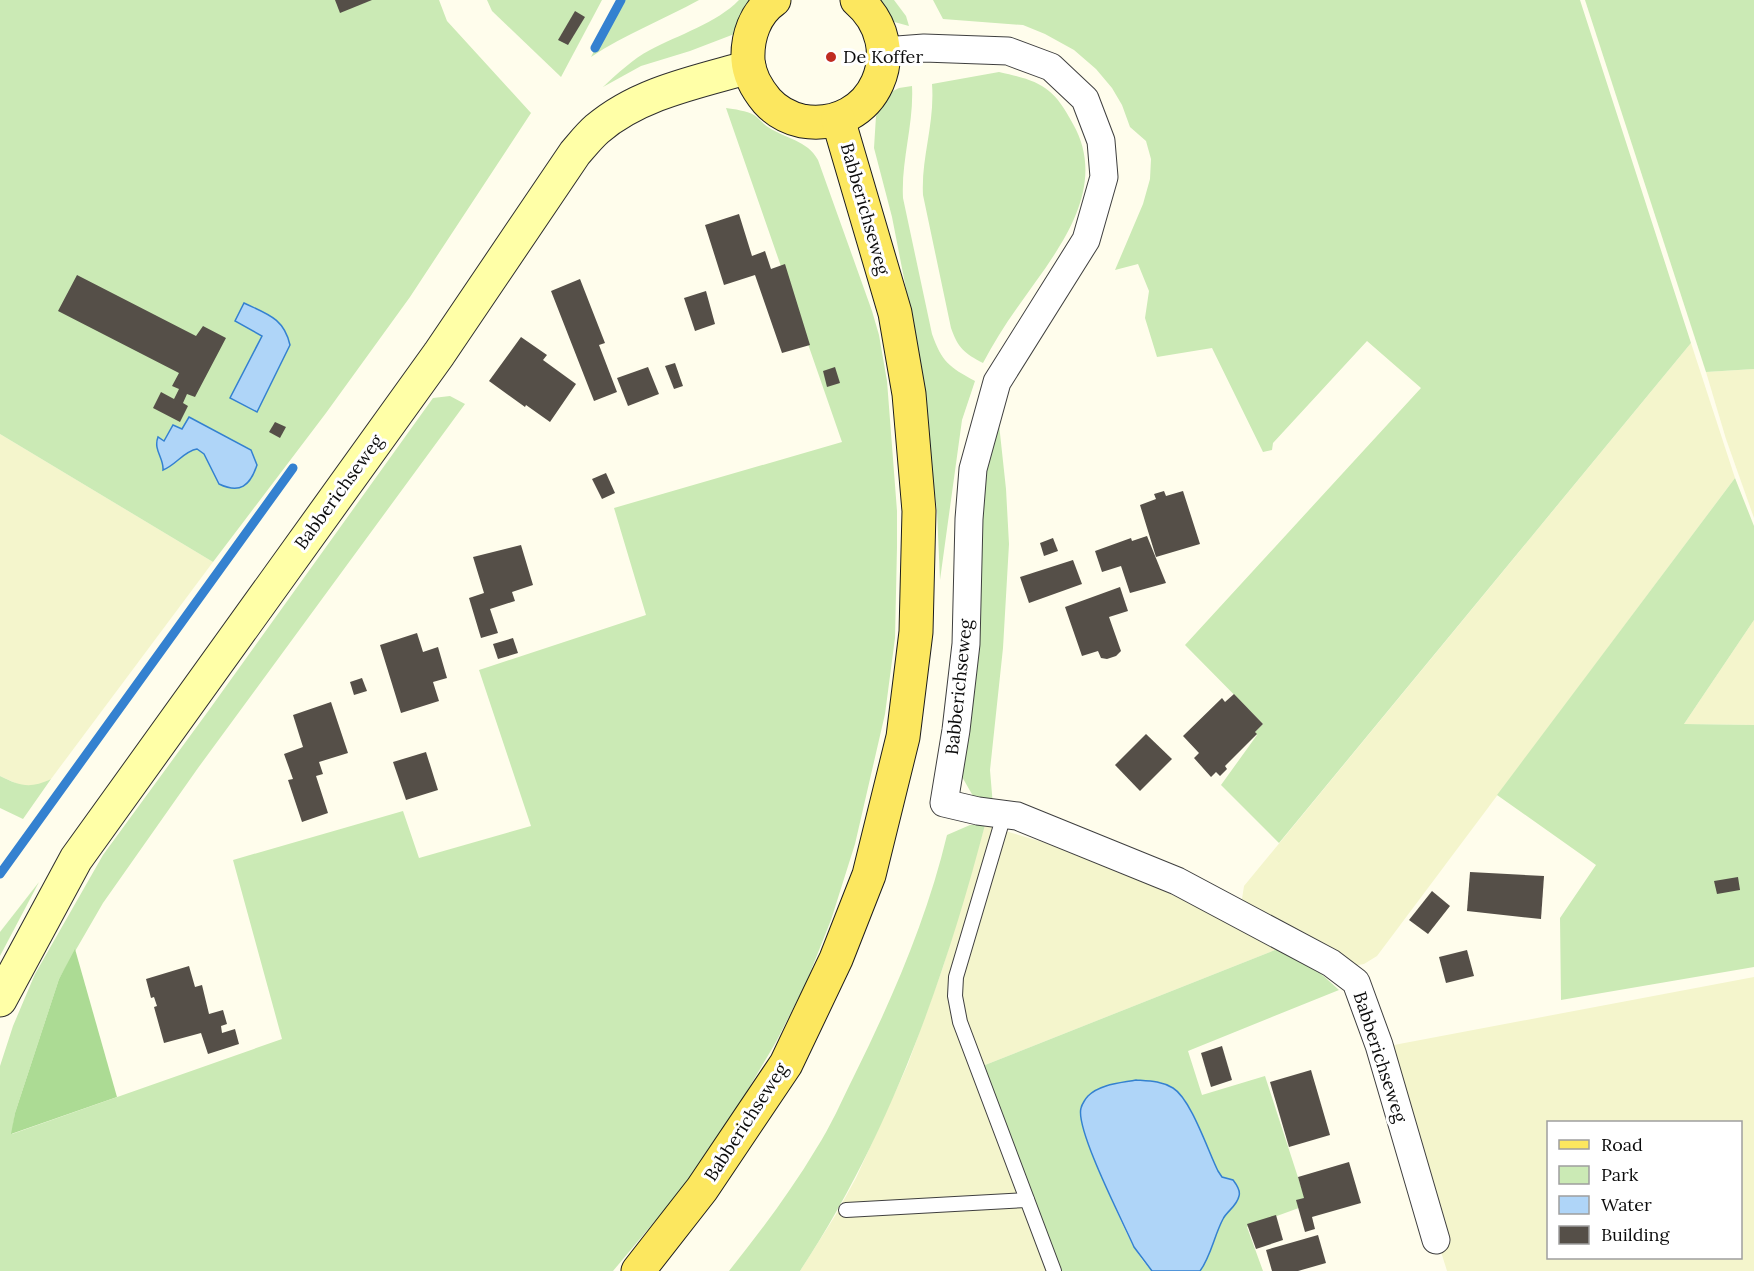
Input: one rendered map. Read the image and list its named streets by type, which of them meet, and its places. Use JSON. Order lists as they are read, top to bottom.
{
  "streets": {
    "main road": ["Babberichseweg"]
  },
  "places": ["De Koffer"],
  "legend": [
    "Road",
    "Park",
    "Water",
    "Building"
  ]
}
